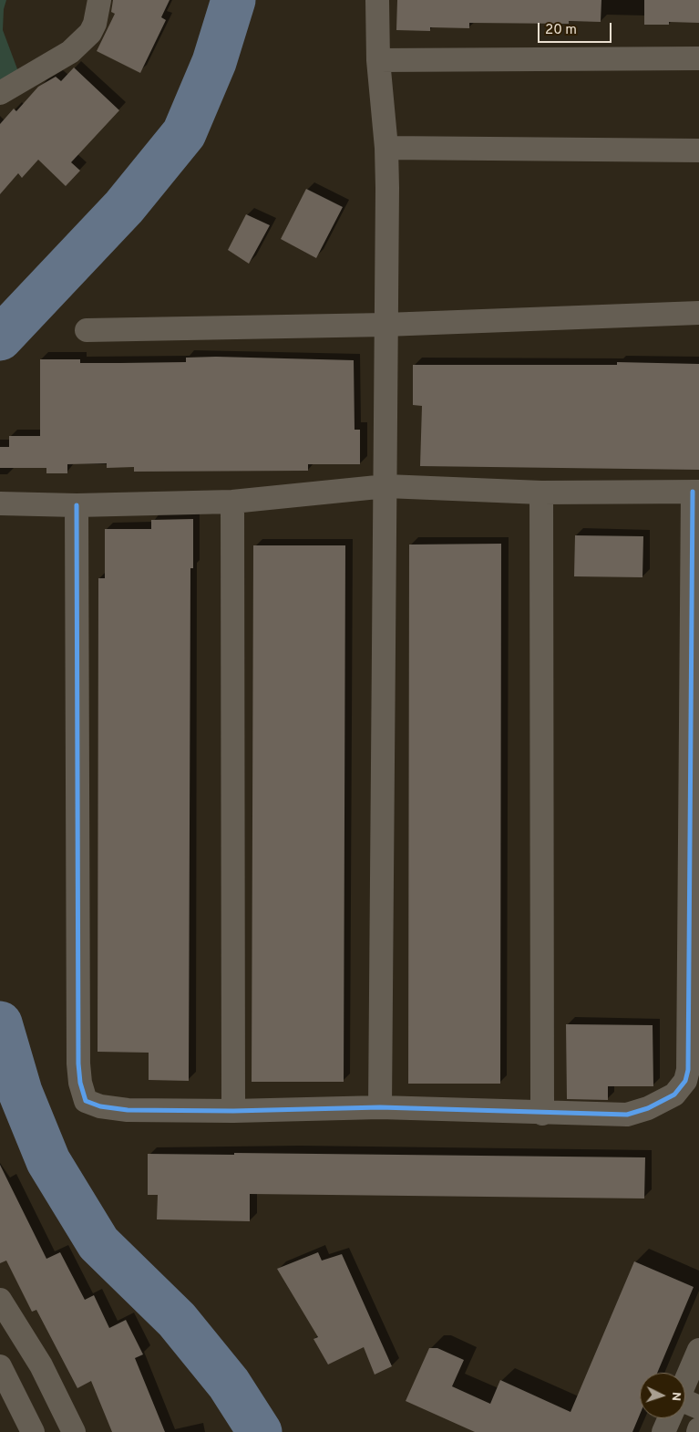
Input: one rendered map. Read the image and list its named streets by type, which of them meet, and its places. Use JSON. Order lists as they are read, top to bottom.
{
  "scale_bar": "20 m",
  "north": "right"
}
